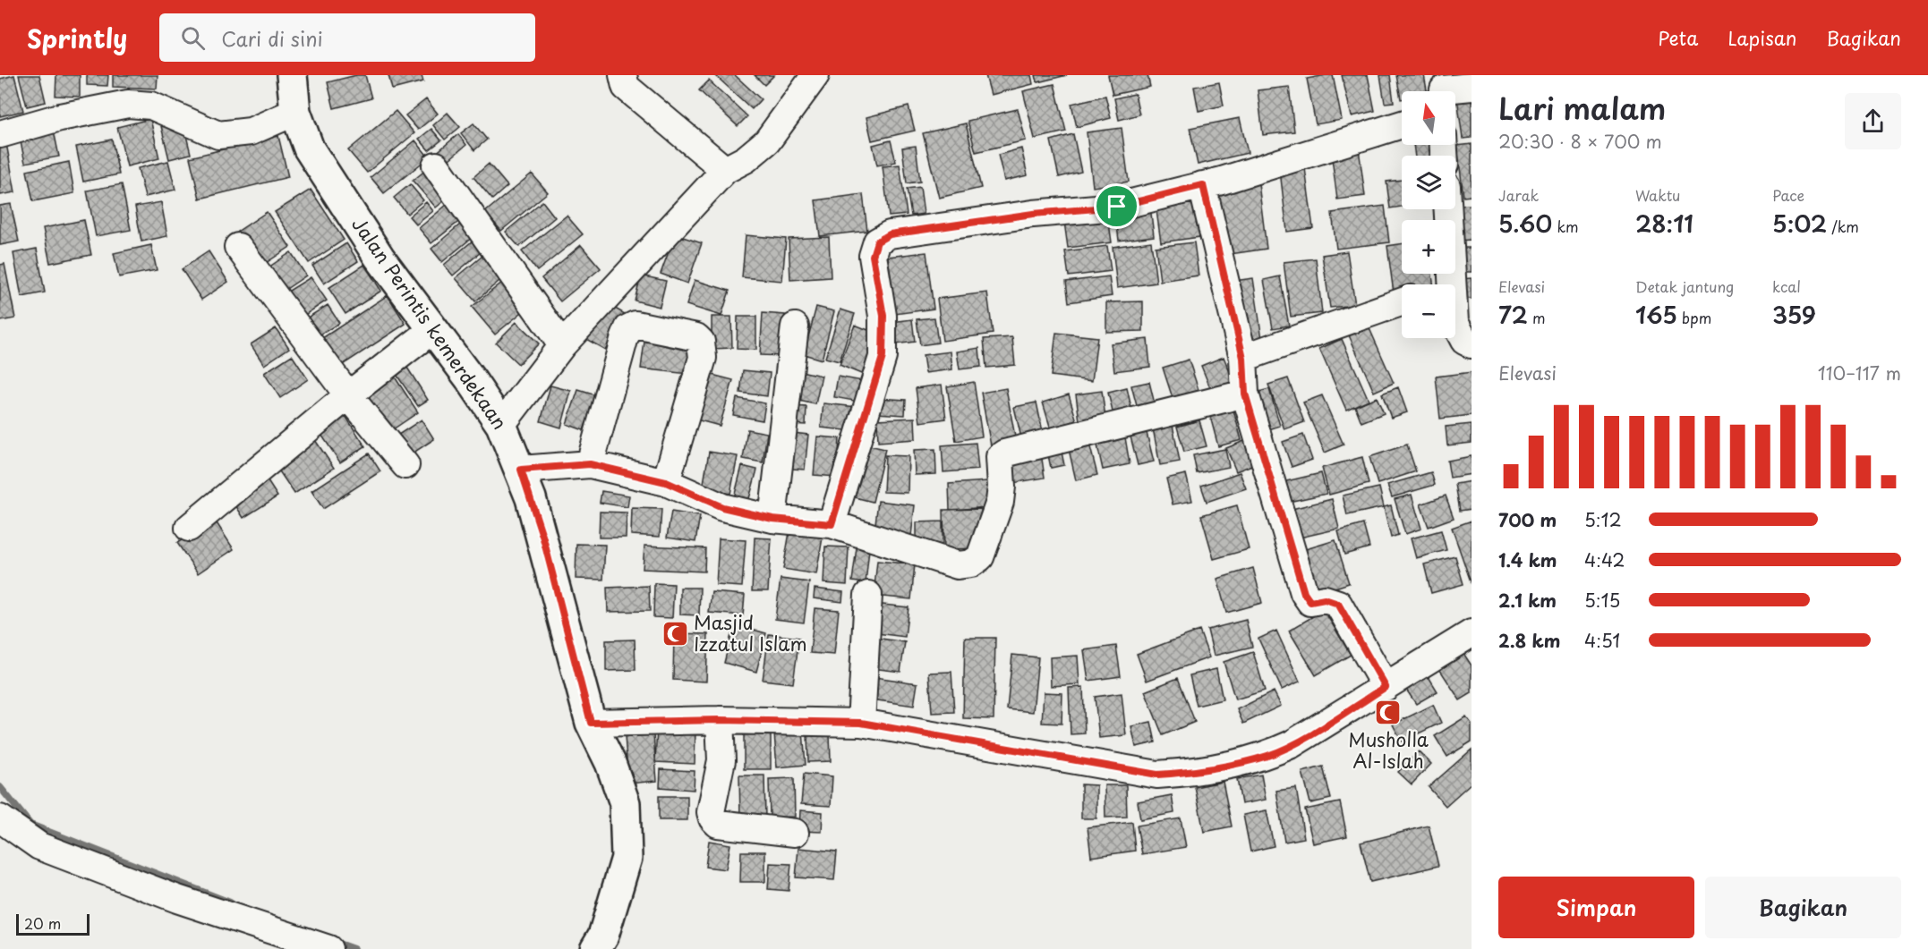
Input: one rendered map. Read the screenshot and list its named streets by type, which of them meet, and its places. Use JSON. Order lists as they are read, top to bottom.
{
  "streets": {
    "street": ["Jalan Perintis kemerdekaan"]
  },
  "places": {
    "mosque": ["Masjid Izzatul Islam", "Musholla Al-Islah"]
  },
  "scale_bar": "20 m",
  "north": "top",
  "page": {
    "header": "Sprintly",
    "search": "Cari di sini",
    "nav": ["Peta", "Lapisan", "Bagikan"],
    "heading": ["Lari malam", "20:30 · 8 × 700 m"],
    "map_buttons": ["+", "−"],
    "stats": [
      ["Jarak", "5.60 km"],
      ["Waktu", "28:11"],
      ["Pace", "5:02 /km"],
      ["Elevasi", "72 m"],
      ["Detak jantung", "165 bpm"],
      ["kcal", "359"]
    ],
    "chart": ["Elevasi", "110–117 m"],
    "list": [
      {
        "name": "700 m",
        "note": "5:12"
      },
      {
        "name": "1.4 km",
        "note": "4:42"
      },
      {
        "name": "2.1 km",
        "note": "5:15"
      },
      {
        "name": "2.8 km",
        "note": "4:51"
      }
    ],
    "buttons": ["Simpan", "Bagikan"],
    "scale": "20 m"
  }
}
